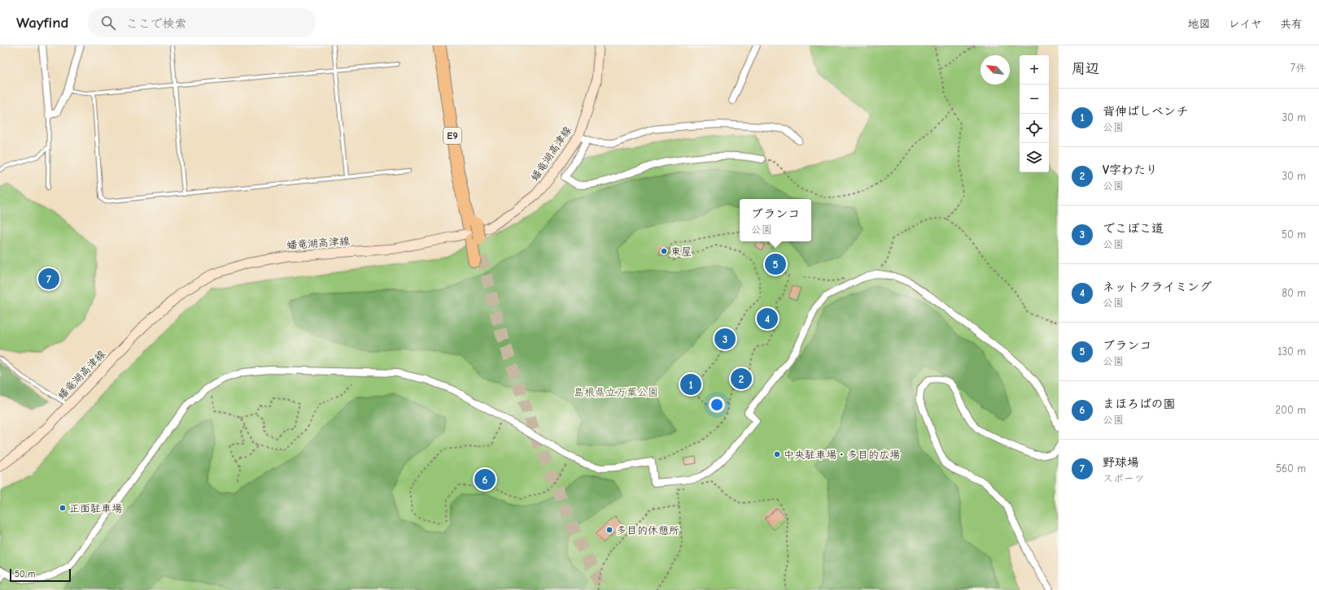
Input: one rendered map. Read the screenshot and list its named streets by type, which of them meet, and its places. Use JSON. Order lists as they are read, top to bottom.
{
  "streets": {
    "highway": ["E9"],
    "main road": ["蟠竜湖高津線"]
  },
  "parks": ["島根県立万葉公園"],
  "places": [
    "東屋",
    "中央駐車場・多目的広場",
    "正面駐車場",
    "多目的休憩所"
  ],
  "scale_bar": "50 m",
  "north": "top left",
  "page": {
    "header": "Wayfind",
    "search": "ここで検索",
    "nav": ["地図", "レイヤ", "共有"],
    "heading": ["周辺", "7件"],
    "map_buttons": ["+", "−"],
    "list": [
      {
        "mark": "1",
        "name": "背伸ばしベンチ",
        "note": "公園",
        "value": "30 m"
      },
      {
        "mark": "2",
        "name": "V字わたり",
        "note": "公園",
        "value": "30 m"
      },
      {
        "mark": "3",
        "name": "でこぼこ道",
        "note": "公園",
        "value": "50 m"
      },
      {
        "mark": "4",
        "name": "ネットクライミング",
        "note": "公園",
        "value": "80 m"
      },
      {
        "mark": "5",
        "name": "ブランコ",
        "note": "公園",
        "value": "130 m"
      },
      {
        "mark": "6",
        "name": "まほろばの園",
        "note": "公園",
        "value": "200 m"
      },
      {
        "mark": "7",
        "name": "野球場",
        "note": "スポーツ",
        "value": "560 m"
      }
    ],
    "popup": ["ブランコ", "公園"],
    "pins": [
      "5",
      "7",
      "4",
      "3",
      "2",
      "1",
      "6"
    ],
    "scale": "50 m"
  }
}
